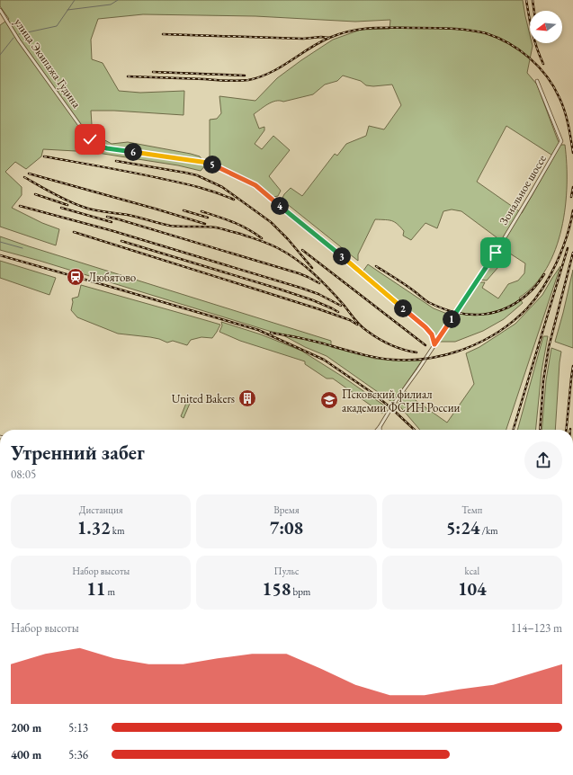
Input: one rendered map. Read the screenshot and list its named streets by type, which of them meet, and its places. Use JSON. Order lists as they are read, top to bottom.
{
  "streets": {
    "street": ["улица Экипажа Гудина", "Зональное шоссе"]
  },
  "crossings": [
    ["улица Экипажа Гудина", "Зональное шоссе"]
  ],
  "places": {
    "station": ["Любятово"],
    "building": ["United Bakers"],
    "school or university": ["Псковский филиал академии ФСИН России"]
  },
  "north": "left",
  "page": {
    "pins": [
      "6",
      "5",
      "4",
      "3",
      "2",
      "1"
    ],
    "heading": ["Утренний забег", "08:05"],
    "stats": [
      ["Дистанция", "1.32 km"],
      ["Время", "7:08"],
      ["Темп", "5:24 /km"],
      ["Набор высоты", "11 m"],
      ["Пульс", "158 bpm"],
      ["kcal", "104"]
    ],
    "chart": ["Набор высоты", "114–123 m"],
    "list": [
      {
        "name": "200 m",
        "note": "5:13"
      },
      {
        "name": "400 m",
        "note": "5:36"
      }
    ]
  }
}
